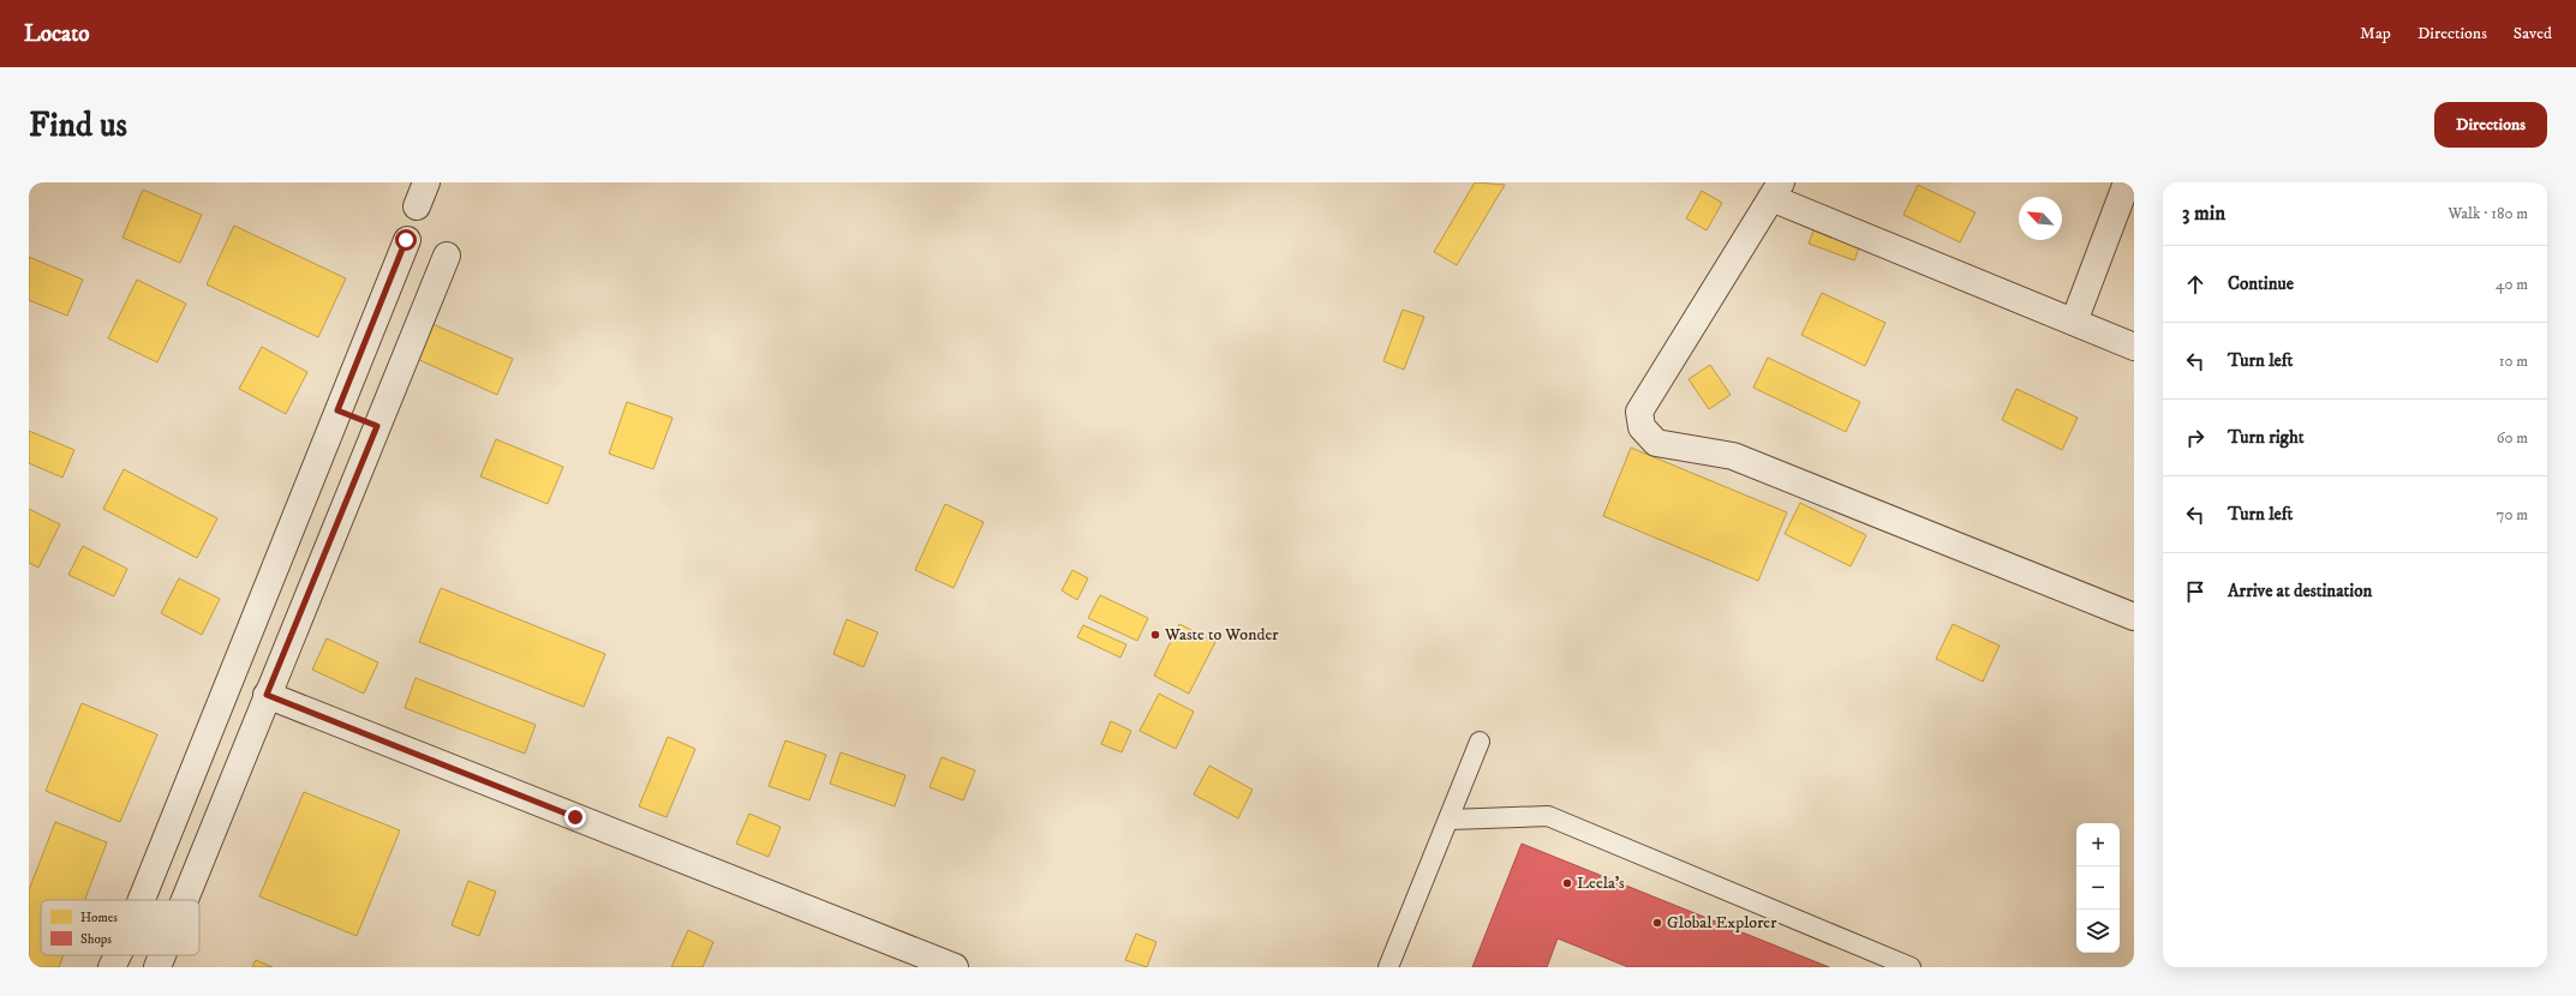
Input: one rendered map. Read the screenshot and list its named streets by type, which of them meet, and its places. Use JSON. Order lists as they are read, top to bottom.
{
  "places": ["Waste to Wonder", "Leela's", "Global Explorer"],
  "legend": ["Homes", "Shops"],
  "north": "top left",
  "page": {
    "header": "Locato",
    "nav": ["Map", "Directions", "Saved"],
    "buttons": "Directions",
    "title": "Find us",
    "heading": ["3 min", "Walk · 180 m"],
    "list": [
      ["Continue", "40 m"],
      ["Turn left", "10 m"],
      ["Turn right", "60 m"],
      ["Turn left", "70 m"],
      "Arrive at destination"
    ],
    "map_buttons": ["+", "−"]
  }
}
